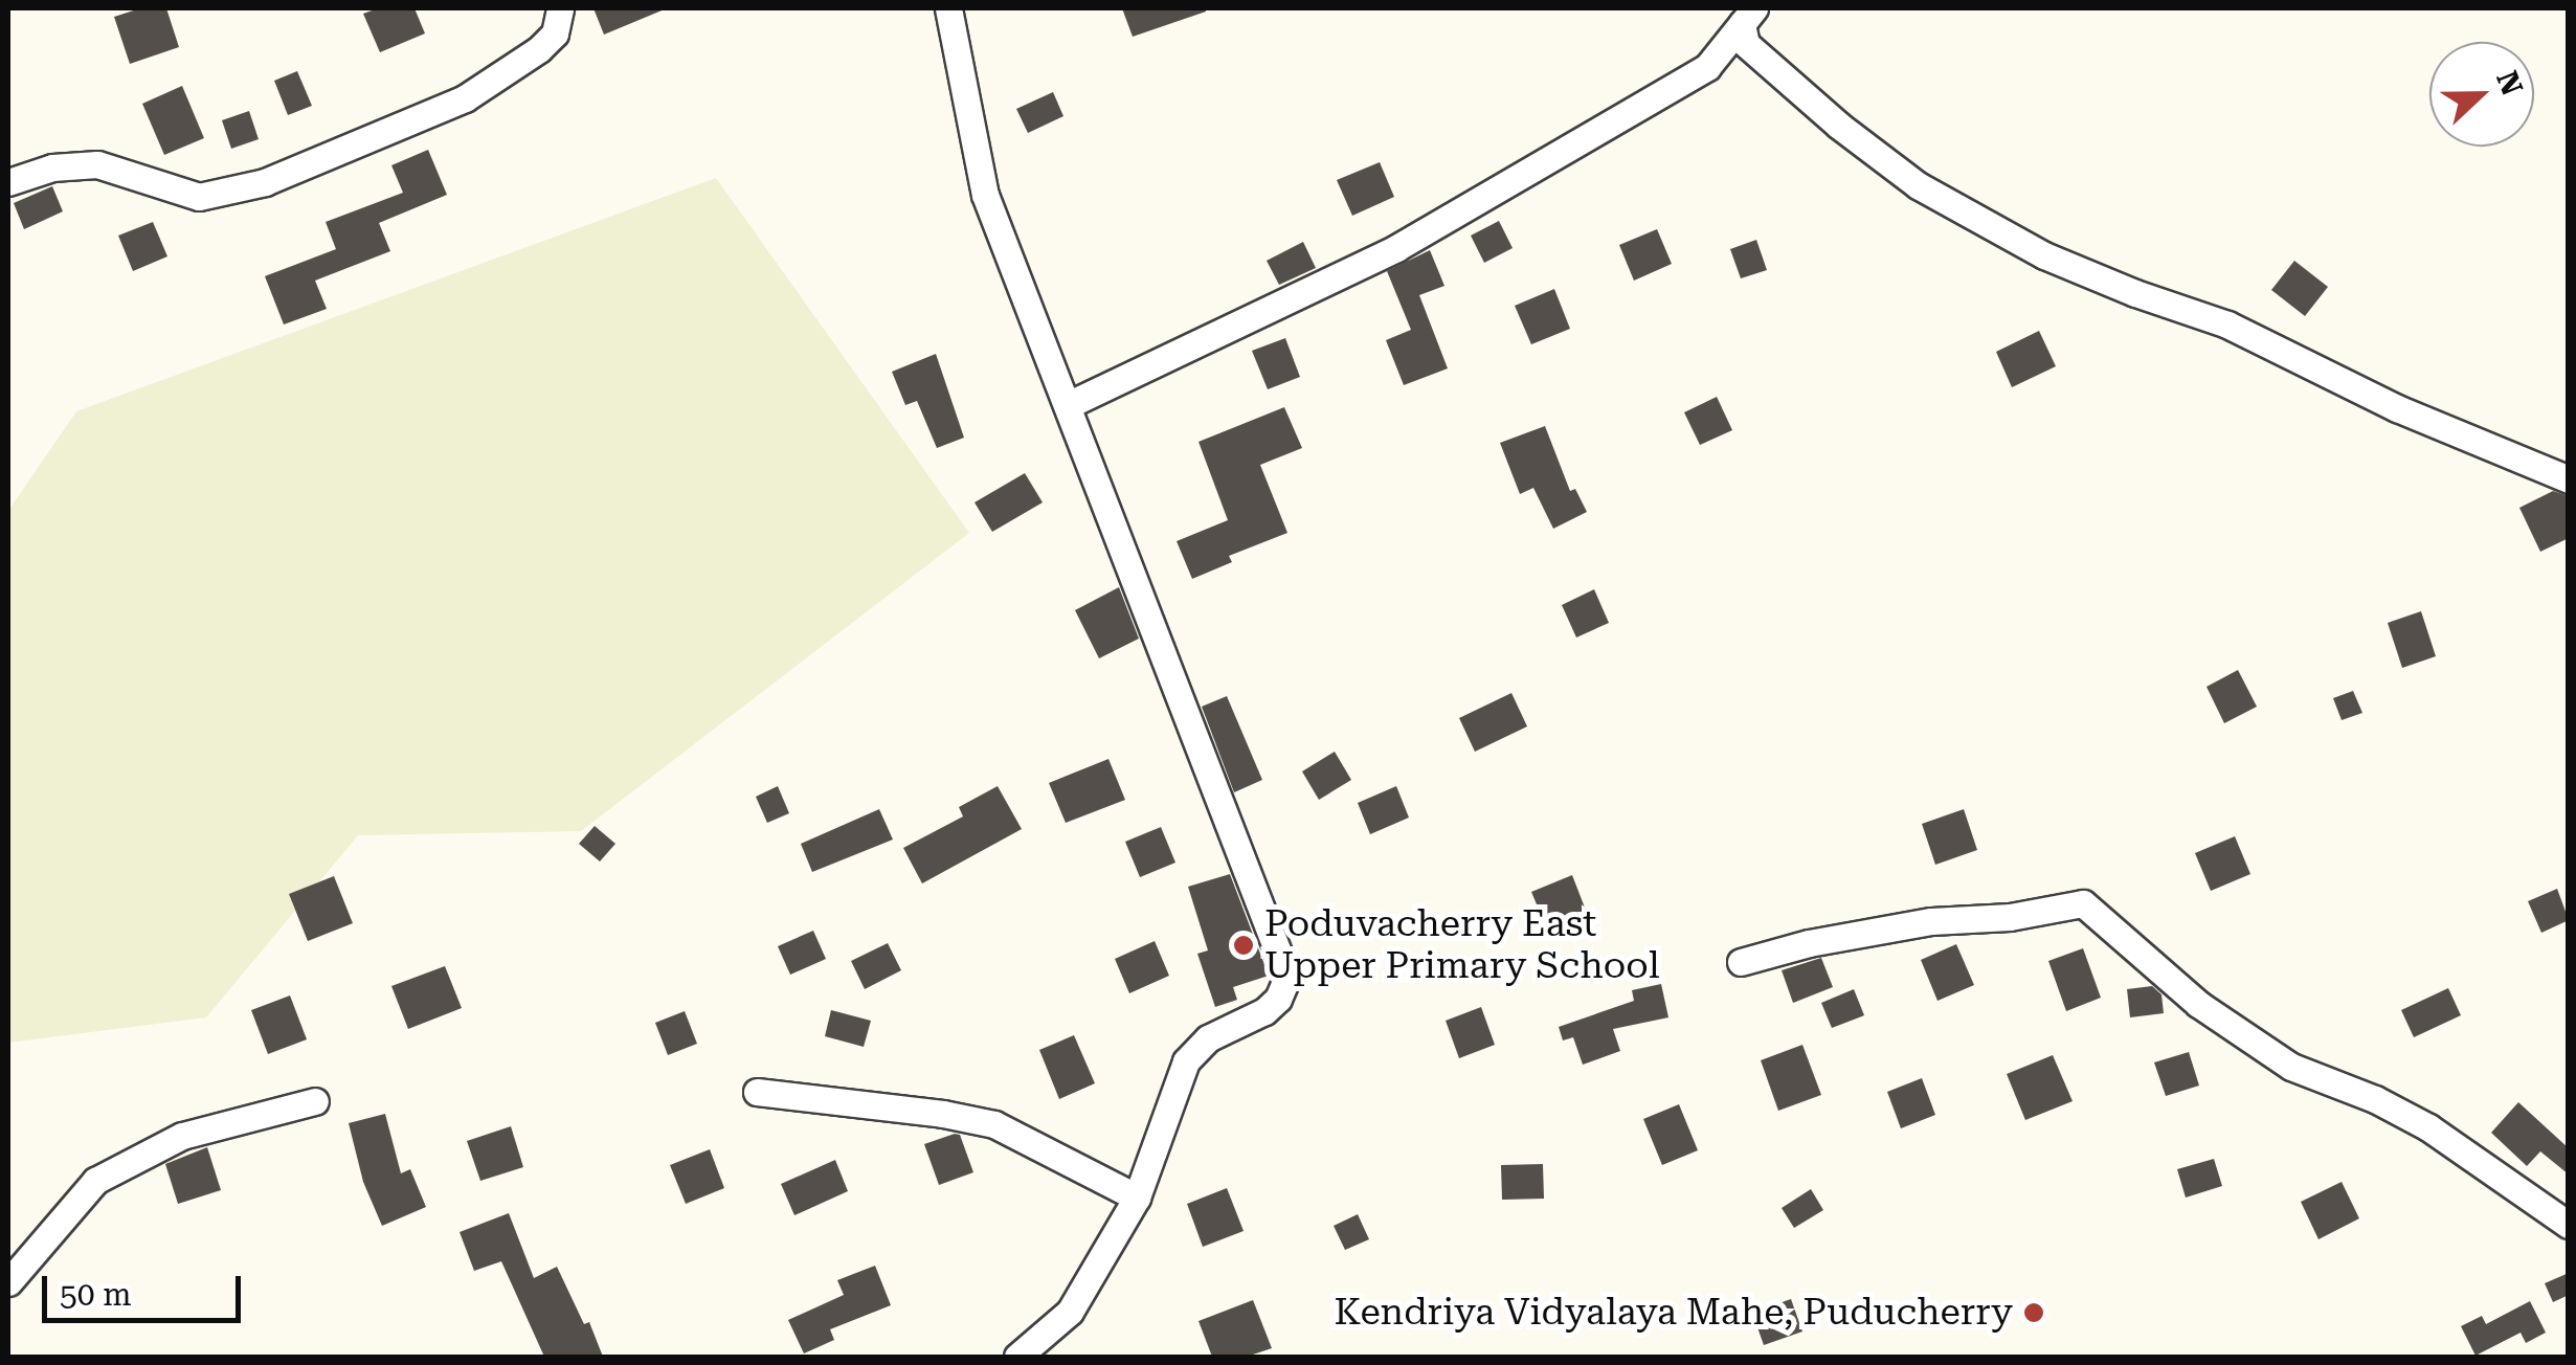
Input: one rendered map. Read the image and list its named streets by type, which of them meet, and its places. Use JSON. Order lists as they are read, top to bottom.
{
  "places": ["Poduvacherry East Upper Primary School", "Kendriya Vidyalaya Mahe, Puducherry"],
  "scale_bar": "50 m",
  "north": "right"
}
